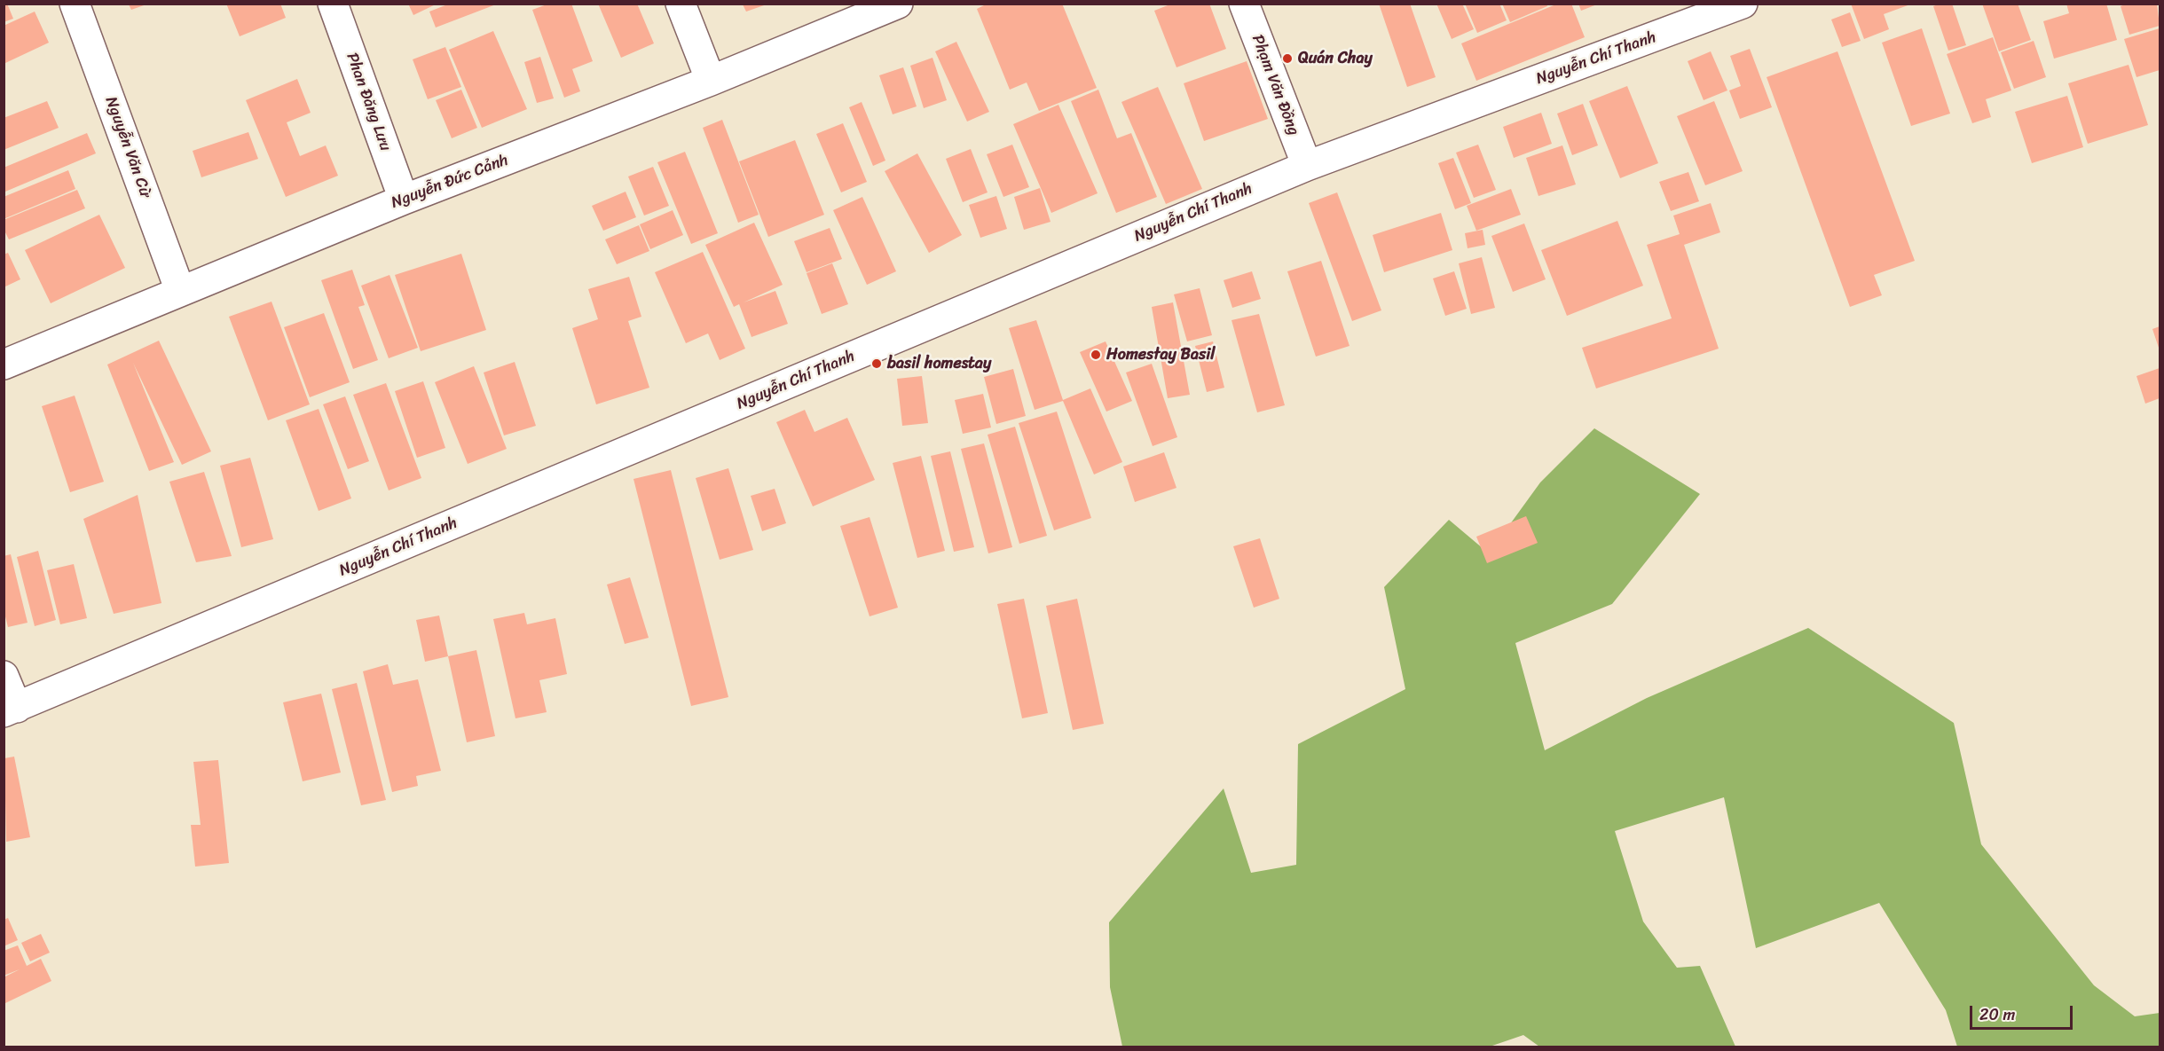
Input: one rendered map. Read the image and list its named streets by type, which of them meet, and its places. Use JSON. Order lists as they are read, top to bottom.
{
  "streets": {
    "street": [
      "Nguyễn Chí Thanh",
      "Phạm Văn Đồng",
      "Phan Đăng Lưu",
      "Nguyễn Văn Cừ",
      "Nguyễn Đức Cảnh"
    ]
  },
  "crossings": [
    ["Nguyễn Chí Thanh", "Phạm Văn Đồng"],
    ["Phan Đăng Lưu", "Nguyễn Đức Cảnh"],
    ["Nguyễn Văn Cừ", "Nguyễn Đức Cảnh"]
  ],
  "places": ["Quán Chay", "Homestay Basil", "basil homestay"],
  "scale_bar": "20 m"
}
